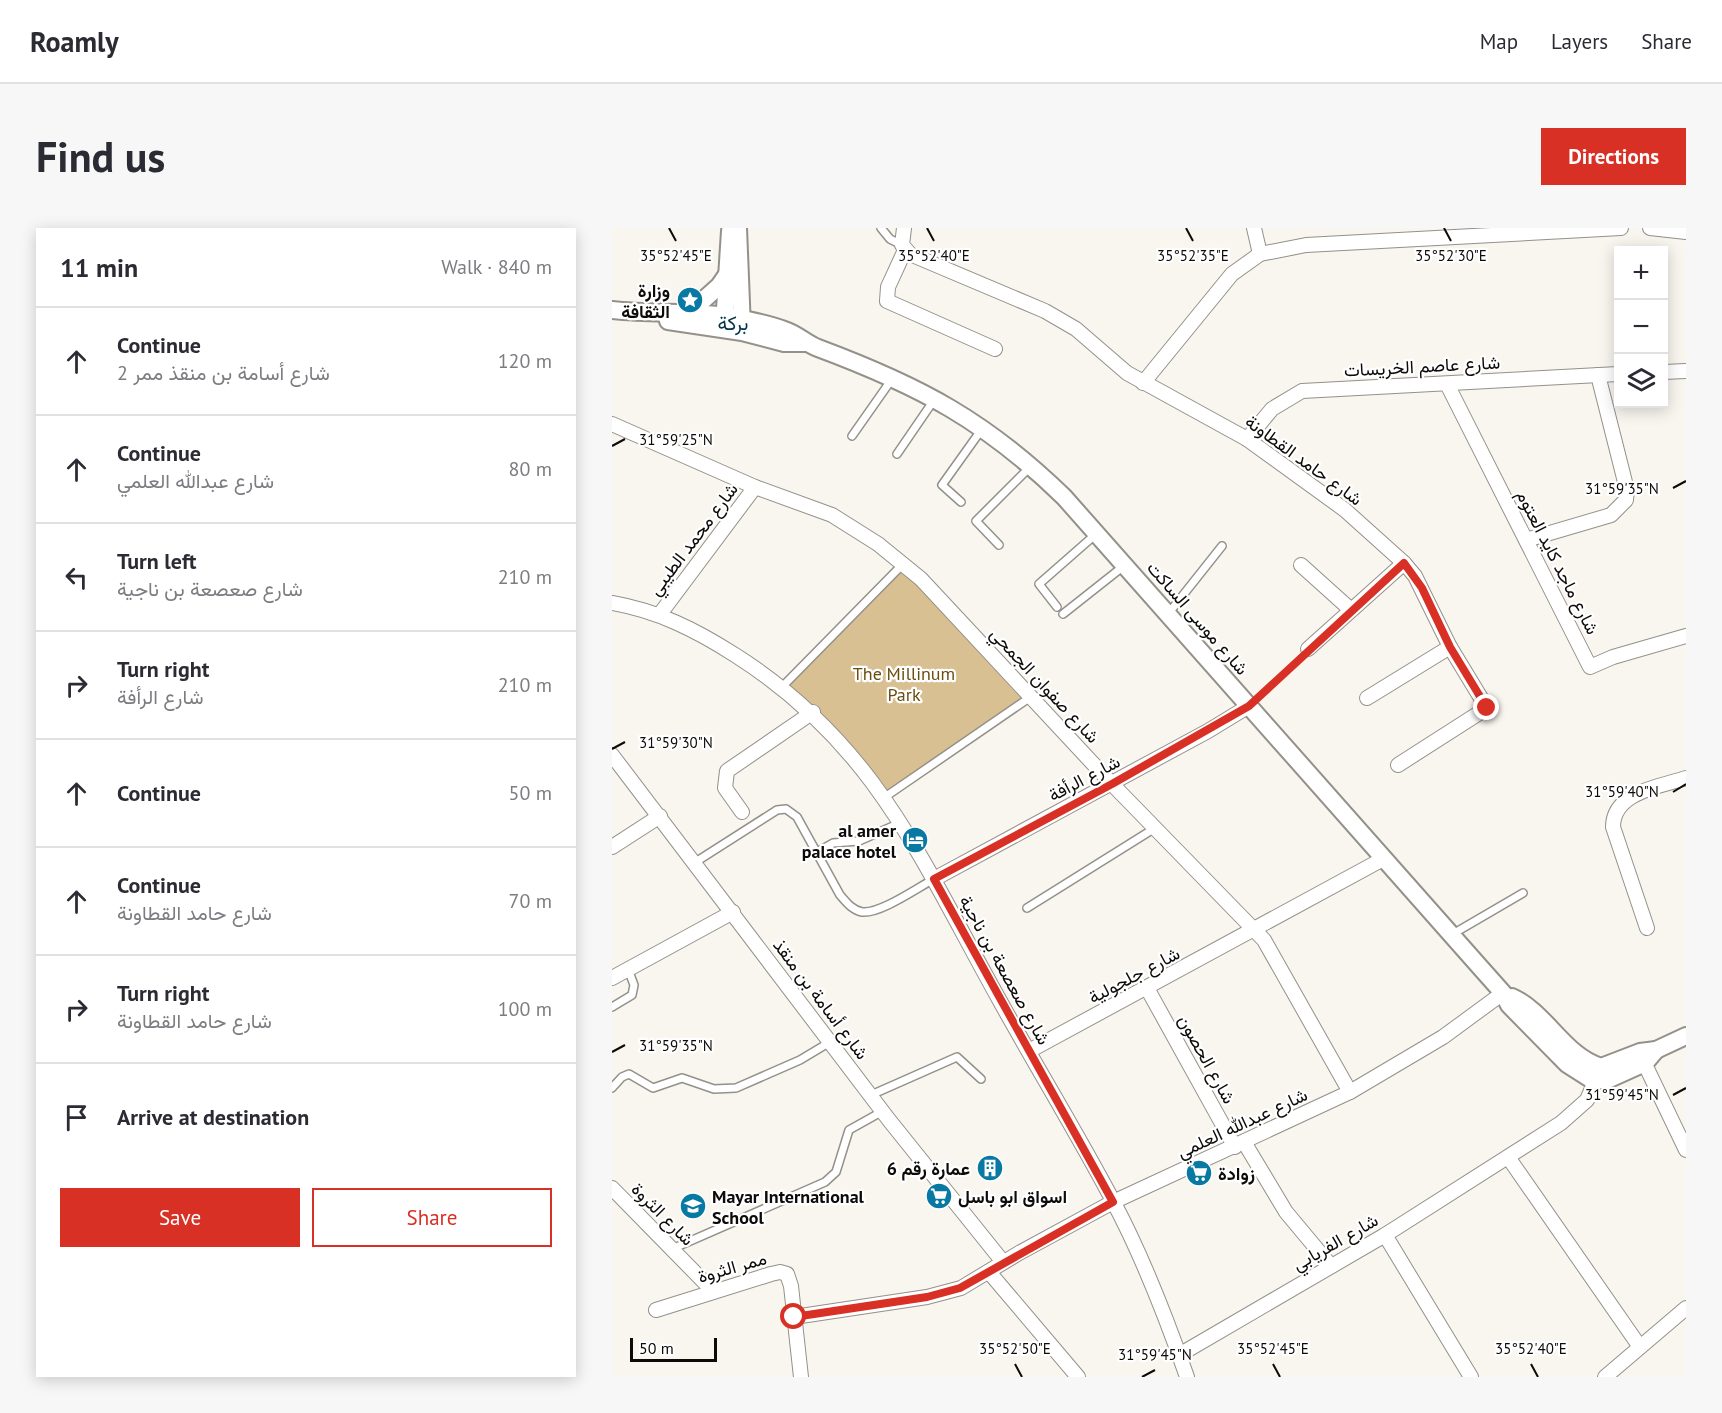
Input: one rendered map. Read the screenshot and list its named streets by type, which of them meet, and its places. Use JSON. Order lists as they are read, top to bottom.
{
  "streets": {
    "street": [
      "شارع عاصم الخريسات",
      "شارع حامد القطاونة",
      "شارع محمد الطيبي",
      "شارع ماجد كايد العتوم",
      "شارع موسى الساكت",
      "شارع صفوان الجمحي",
      "شارع الرأفة",
      "شارع صعصعة بن ناجية",
      "شارع جلجولية",
      "شارع أسامة بن منقذ",
      "شارع الحصون",
      "شارع عبدالله العلمي",
      "شارع الثروة",
      "شارع الفريابي",
      "ممر الثروة"
    ]
  },
  "crossings": [
    ["شارع عاصم الخريسات", "شارع حامد القطاونة"],
    ["شارع عاصم الخريسات", "شارع ماجد كايد العتوم"],
    ["شارع محمد الطيبي", "شارع صفوان الجمحي"],
    ["شارع محمد الطيبي", "شارع صعصعة بن ناجية"],
    ["شارع موسى الساكت", "شارع الرأفة"],
    ["شارع موسى الساكت", "شارع جلجولية"],
    ["شارع موسى الساكت", "شارع عبدالله العلمي"],
    ["شارع موسى الساكت", "شارع الفريابي"],
    ["شارع صفوان الجمحي", "شارع الرأفة"],
    ["شارع صفوان الجمحي", "شارع جلجولية"],
    ["شارع صفوان الجمحي", "شارع عبدالله العلمي"],
    ["شارع الرأفة", "شارع صعصعة بن ناجية"],
    ["شارع صعصعة بن ناجية", "شارع جلجولية"],
    ["شارع صعصعة بن ناجية", "شارع عبدالله العلمي"],
    ["شارع صعصعة بن ناجية", "شارع الفريابي"],
    ["شارع جلجولية", "شارع الحصون"],
    ["شارع أسامة بن منقذ", "شارع عبدالله العلمي"],
    ["شارع الحصون", "شارع عبدالله العلمي"],
    ["شارع الحصون", "شارع الفريابي"],
    ["شارع عبدالله العلمي", "ممر الثروة"],
    ["شارع الثروة", "ممر الثروة"]
  ],
  "districts": ["بركة"],
  "parks": ["The Millinum Park"],
  "places": {
    "place": ["وزارة الثقافة"],
    "hotel": ["al amer palace hotel"],
    "building": ["عمارة رقم 6"],
    "supermarket": ["زوادة", "اسواق ابو باسل"],
    "school or university": ["Mayar International School"]
  },
  "scale_bar": "50 m",
  "page": {
    "header": "Roamly",
    "nav": ["Map", "Layers", "Share"],
    "buttons": [
      "Directions",
      ["Save", "Share"]
    ],
    "title": "Find us",
    "heading": ["11 min", "Walk · 840 m"],
    "map_buttons": ["+", "−"],
    "list": [
      ["Continue", "شارع أسامة بن منقذ ممر 2", "120 m"],
      ["Continue", "شارع عبدالله العلمي", "80 m"],
      ["Turn left", "شارع صعصعة بن ناجية", "210 m"],
      ["Turn right", "شارع الرأفة", "210 m"],
      ["Continue", "50 m"],
      ["Continue", "شارع حامد القطاونة", "70 m"],
      ["Turn right", "شارع حامد القطاونة", "100 m"],
      "Arrive at destination"
    ],
    "scale": "50 m"
  },
  "coordinates": [
    "35°52'45\"E",
    "35°52'40\"E",
    "35°52'35\"E",
    "35°52'30\"E",
    "31°59'25\"N",
    "31°59'35\"N",
    "31°59'30\"N",
    "31°59'40\"N",
    "31°59'45\"N",
    "35°52'50\"E"
  ]
}
